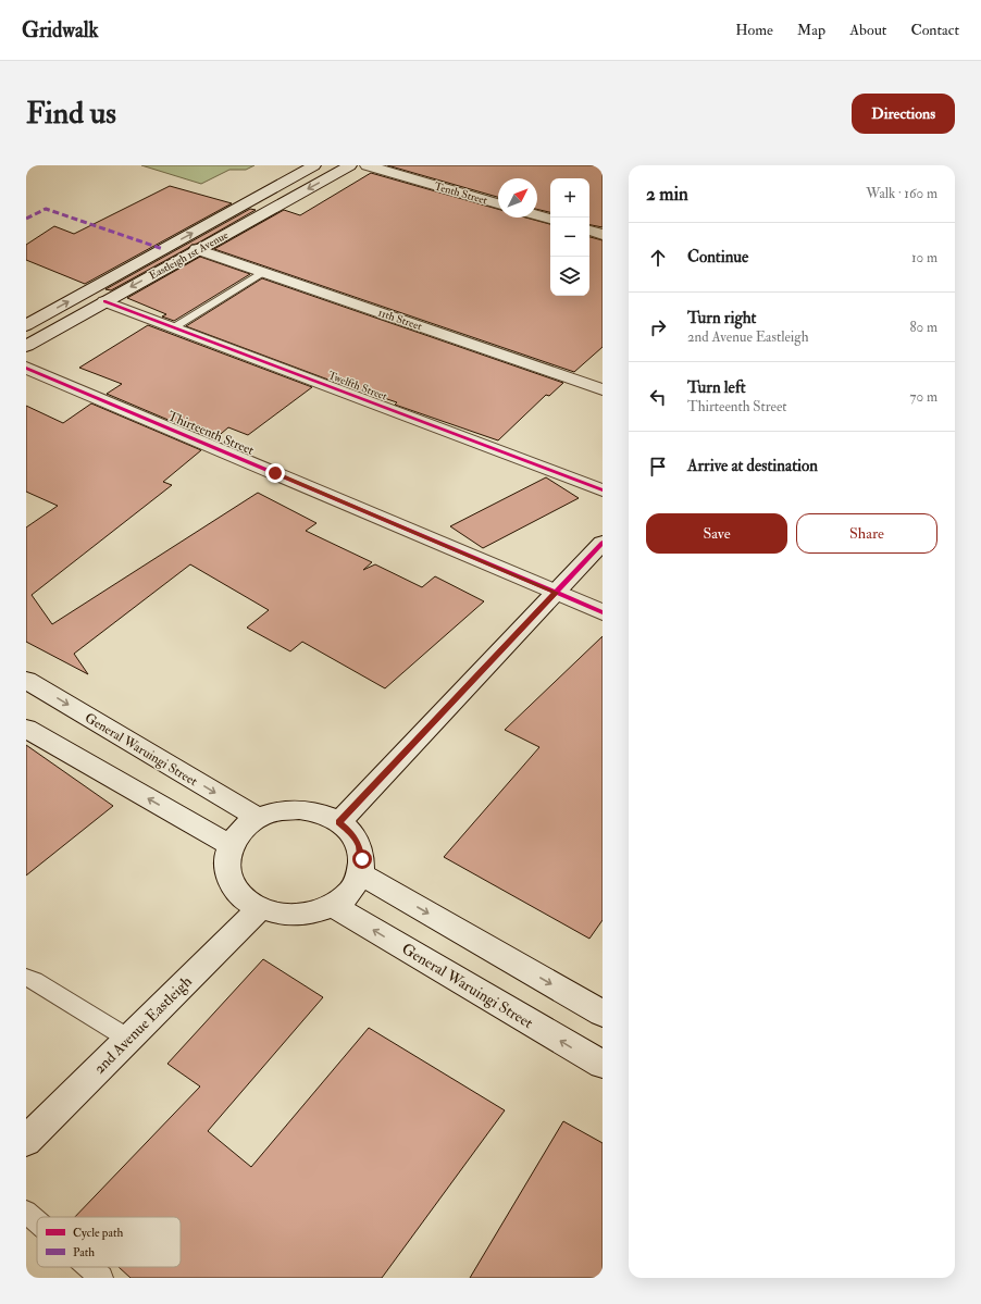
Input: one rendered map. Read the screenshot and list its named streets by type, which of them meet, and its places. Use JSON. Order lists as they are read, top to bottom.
{
  "streets": {
    "street": [
      "Tenth Street",
      "Eastleigh 1st Avenue",
      "11th Street",
      "Twelfth Street",
      "Thirteenth Street",
      "General Waruingi Street",
      "2nd Avenue Eastleigh"
    ]
  },
  "crossings": [
    ["Eastleigh 1st Avenue", "11th Street"],
    ["Eastleigh 1st Avenue", "Twelfth Street"],
    ["General Waruingi Street", "2nd Avenue Eastleigh"]
  ],
  "legend": ["Cycle path", "Path"],
  "north": "top right",
  "page": {
    "header": "Gridwalk",
    "nav": [
      "Home",
      "Map",
      "About",
      "Contact"
    ],
    "buttons": [
      "Directions",
      ["Save", "Share"]
    ],
    "title": "Find us",
    "heading": ["2 min", "Walk · 160 m"],
    "map_buttons": ["+", "−"],
    "list": [
      ["Continue", "10 m"],
      ["Turn right", "2nd Avenue Eastleigh", "80 m"],
      ["Turn left", "Thirteenth Street", "70 m"],
      "Arrive at destination"
    ]
  }
}
